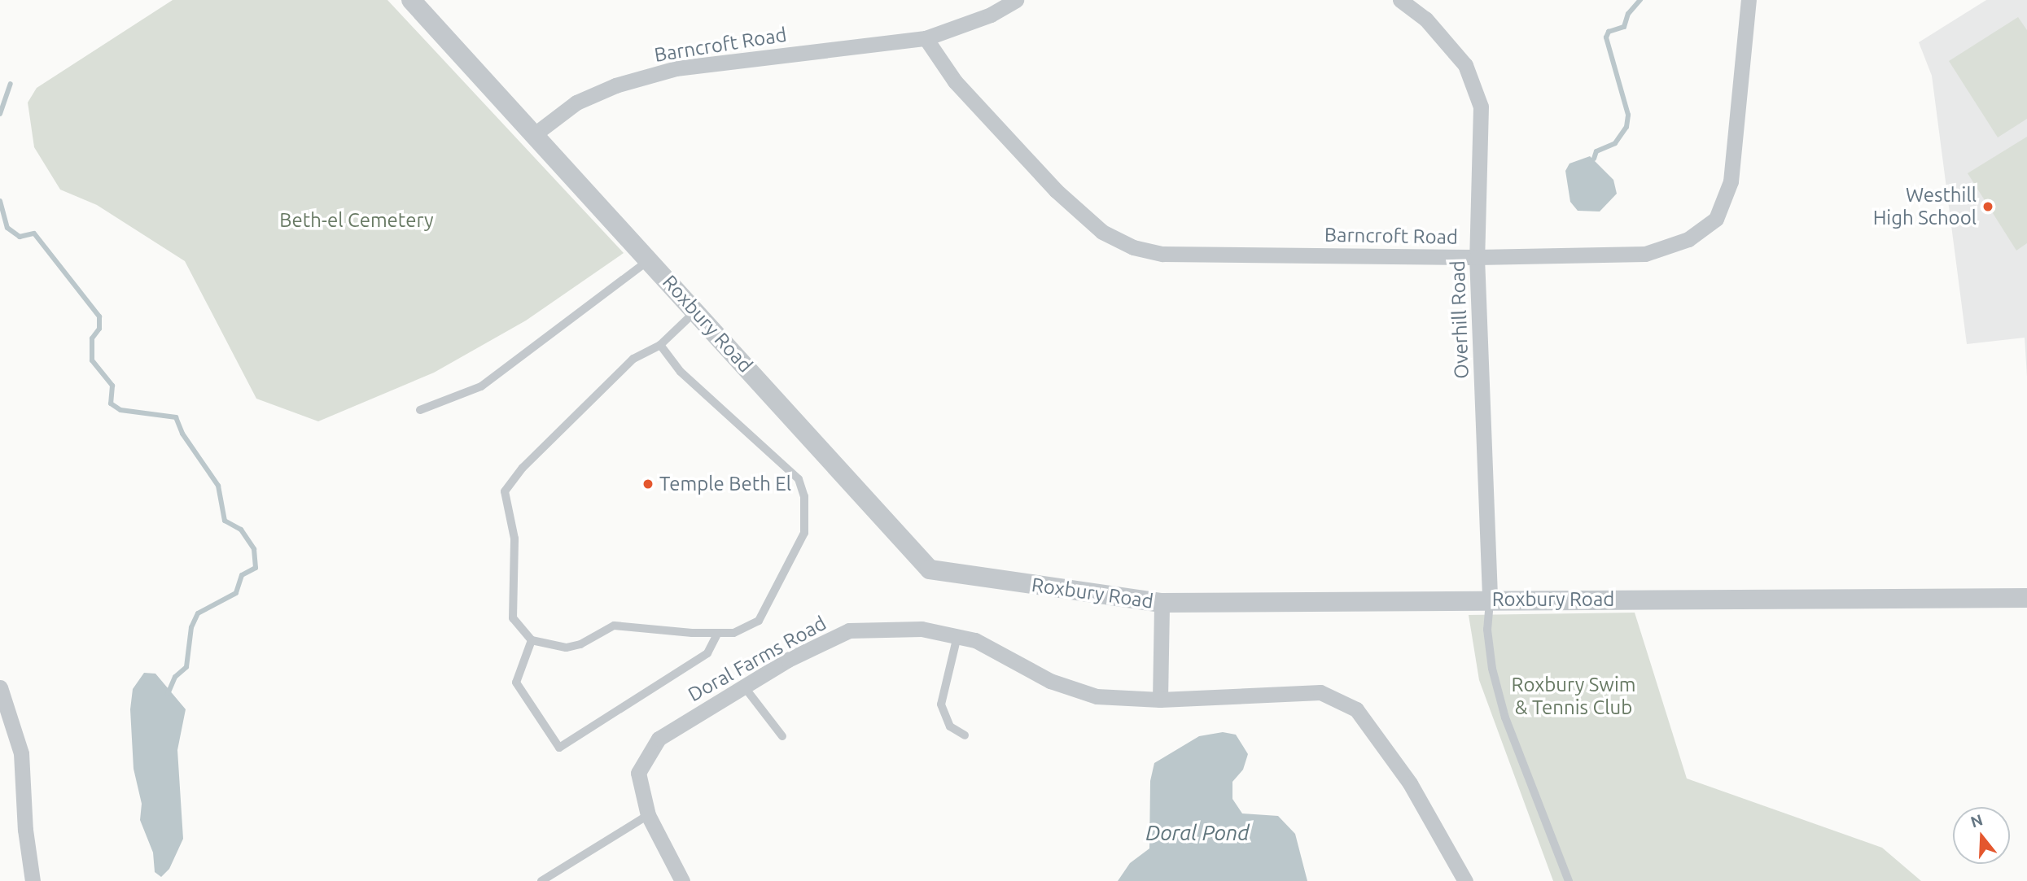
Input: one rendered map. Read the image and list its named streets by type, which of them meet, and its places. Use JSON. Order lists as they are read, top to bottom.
{
  "streets": {
    "street": [
      "Barncroft Road",
      "Overhill Road",
      "Roxbury Road",
      "Doral Farms Road"
    ]
  },
  "crossings": [
    ["Barncroft Road", "Overhill Road"],
    ["Barncroft Road", "Roxbury Road"],
    ["Overhill Road", "Roxbury Road"]
  ],
  "water": ["Doral Pond"],
  "parks": ["Beth-el Cemetery", "Roxbury Swim & Tennis Club"],
  "places": ["Westhill High School", "Temple Beth El"],
  "north": "top"
}
